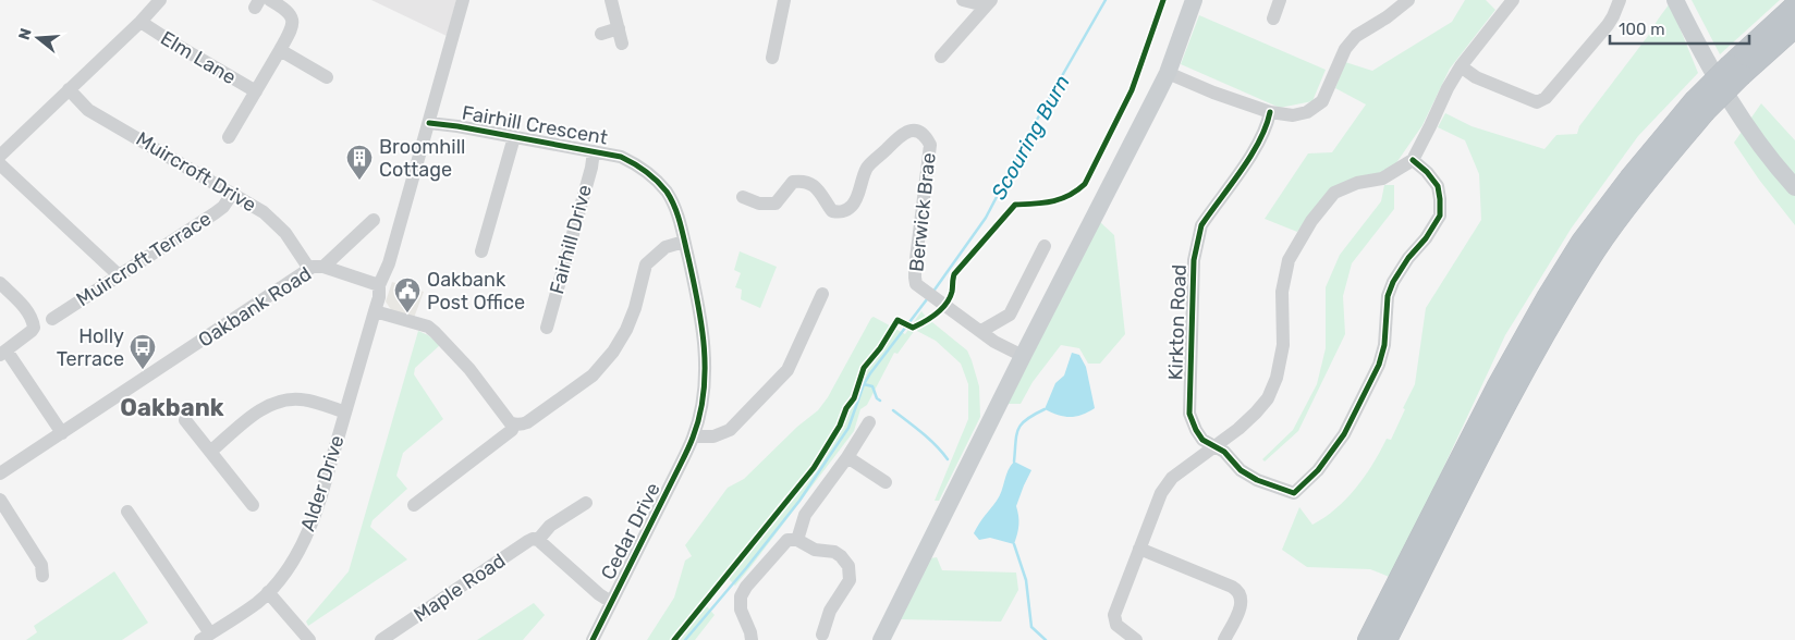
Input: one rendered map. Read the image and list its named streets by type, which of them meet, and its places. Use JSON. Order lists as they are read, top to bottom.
{
  "streets": {
    "street": [
      "Elm Lane",
      "Fairhill Crescent",
      "Muircroft Drive",
      "Berwick Brae",
      "Fairhill Drive",
      "Muircroft Terrace",
      "Oakbank Road",
      "Kirkton Road",
      "Alder Drive",
      "Cedar Drive",
      "Maple Road"
    ]
  },
  "crossings": [
    ["Fairhill Crescent", "Fairhill Drive"],
    ["Fairhill Crescent", "Cedar Drive"],
    ["Muircroft Drive", "Muircroft Terrace"],
    ["Muircroft Drive", "Oakbank Road"],
    ["Oakbank Road", "Alder Drive"]
  ],
  "districts": ["Oakbank"],
  "water": ["Scouring Burn"],
  "places": {
    "building": ["Broomhill Cottage"],
    "public building": ["Oakbank Post Office"],
    "bus stop": ["Holly Terrace"]
  },
  "scale_bar": "100 m",
  "north": "left"
}
